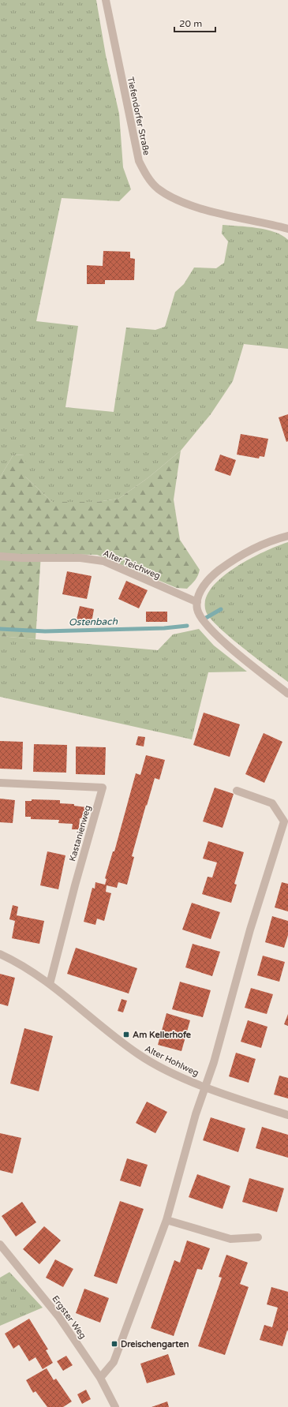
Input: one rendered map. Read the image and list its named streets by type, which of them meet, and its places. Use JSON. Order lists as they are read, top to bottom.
{
  "streets": {
    "street": [
      "Tiefendorfer Straße",
      "Alter Teichweg",
      "Kastanienweg",
      "Alter Hohlweg",
      "Ergster Weg"
    ]
  },
  "crossings": [
    ["Kastanienweg", "Alter Hohlweg"]
  ],
  "water": ["Ostenbach"],
  "places": {
    "transit": ["Am Kellerhofe", "Dreischengarten"]
  },
  "scale_bar": "20 m"
}
